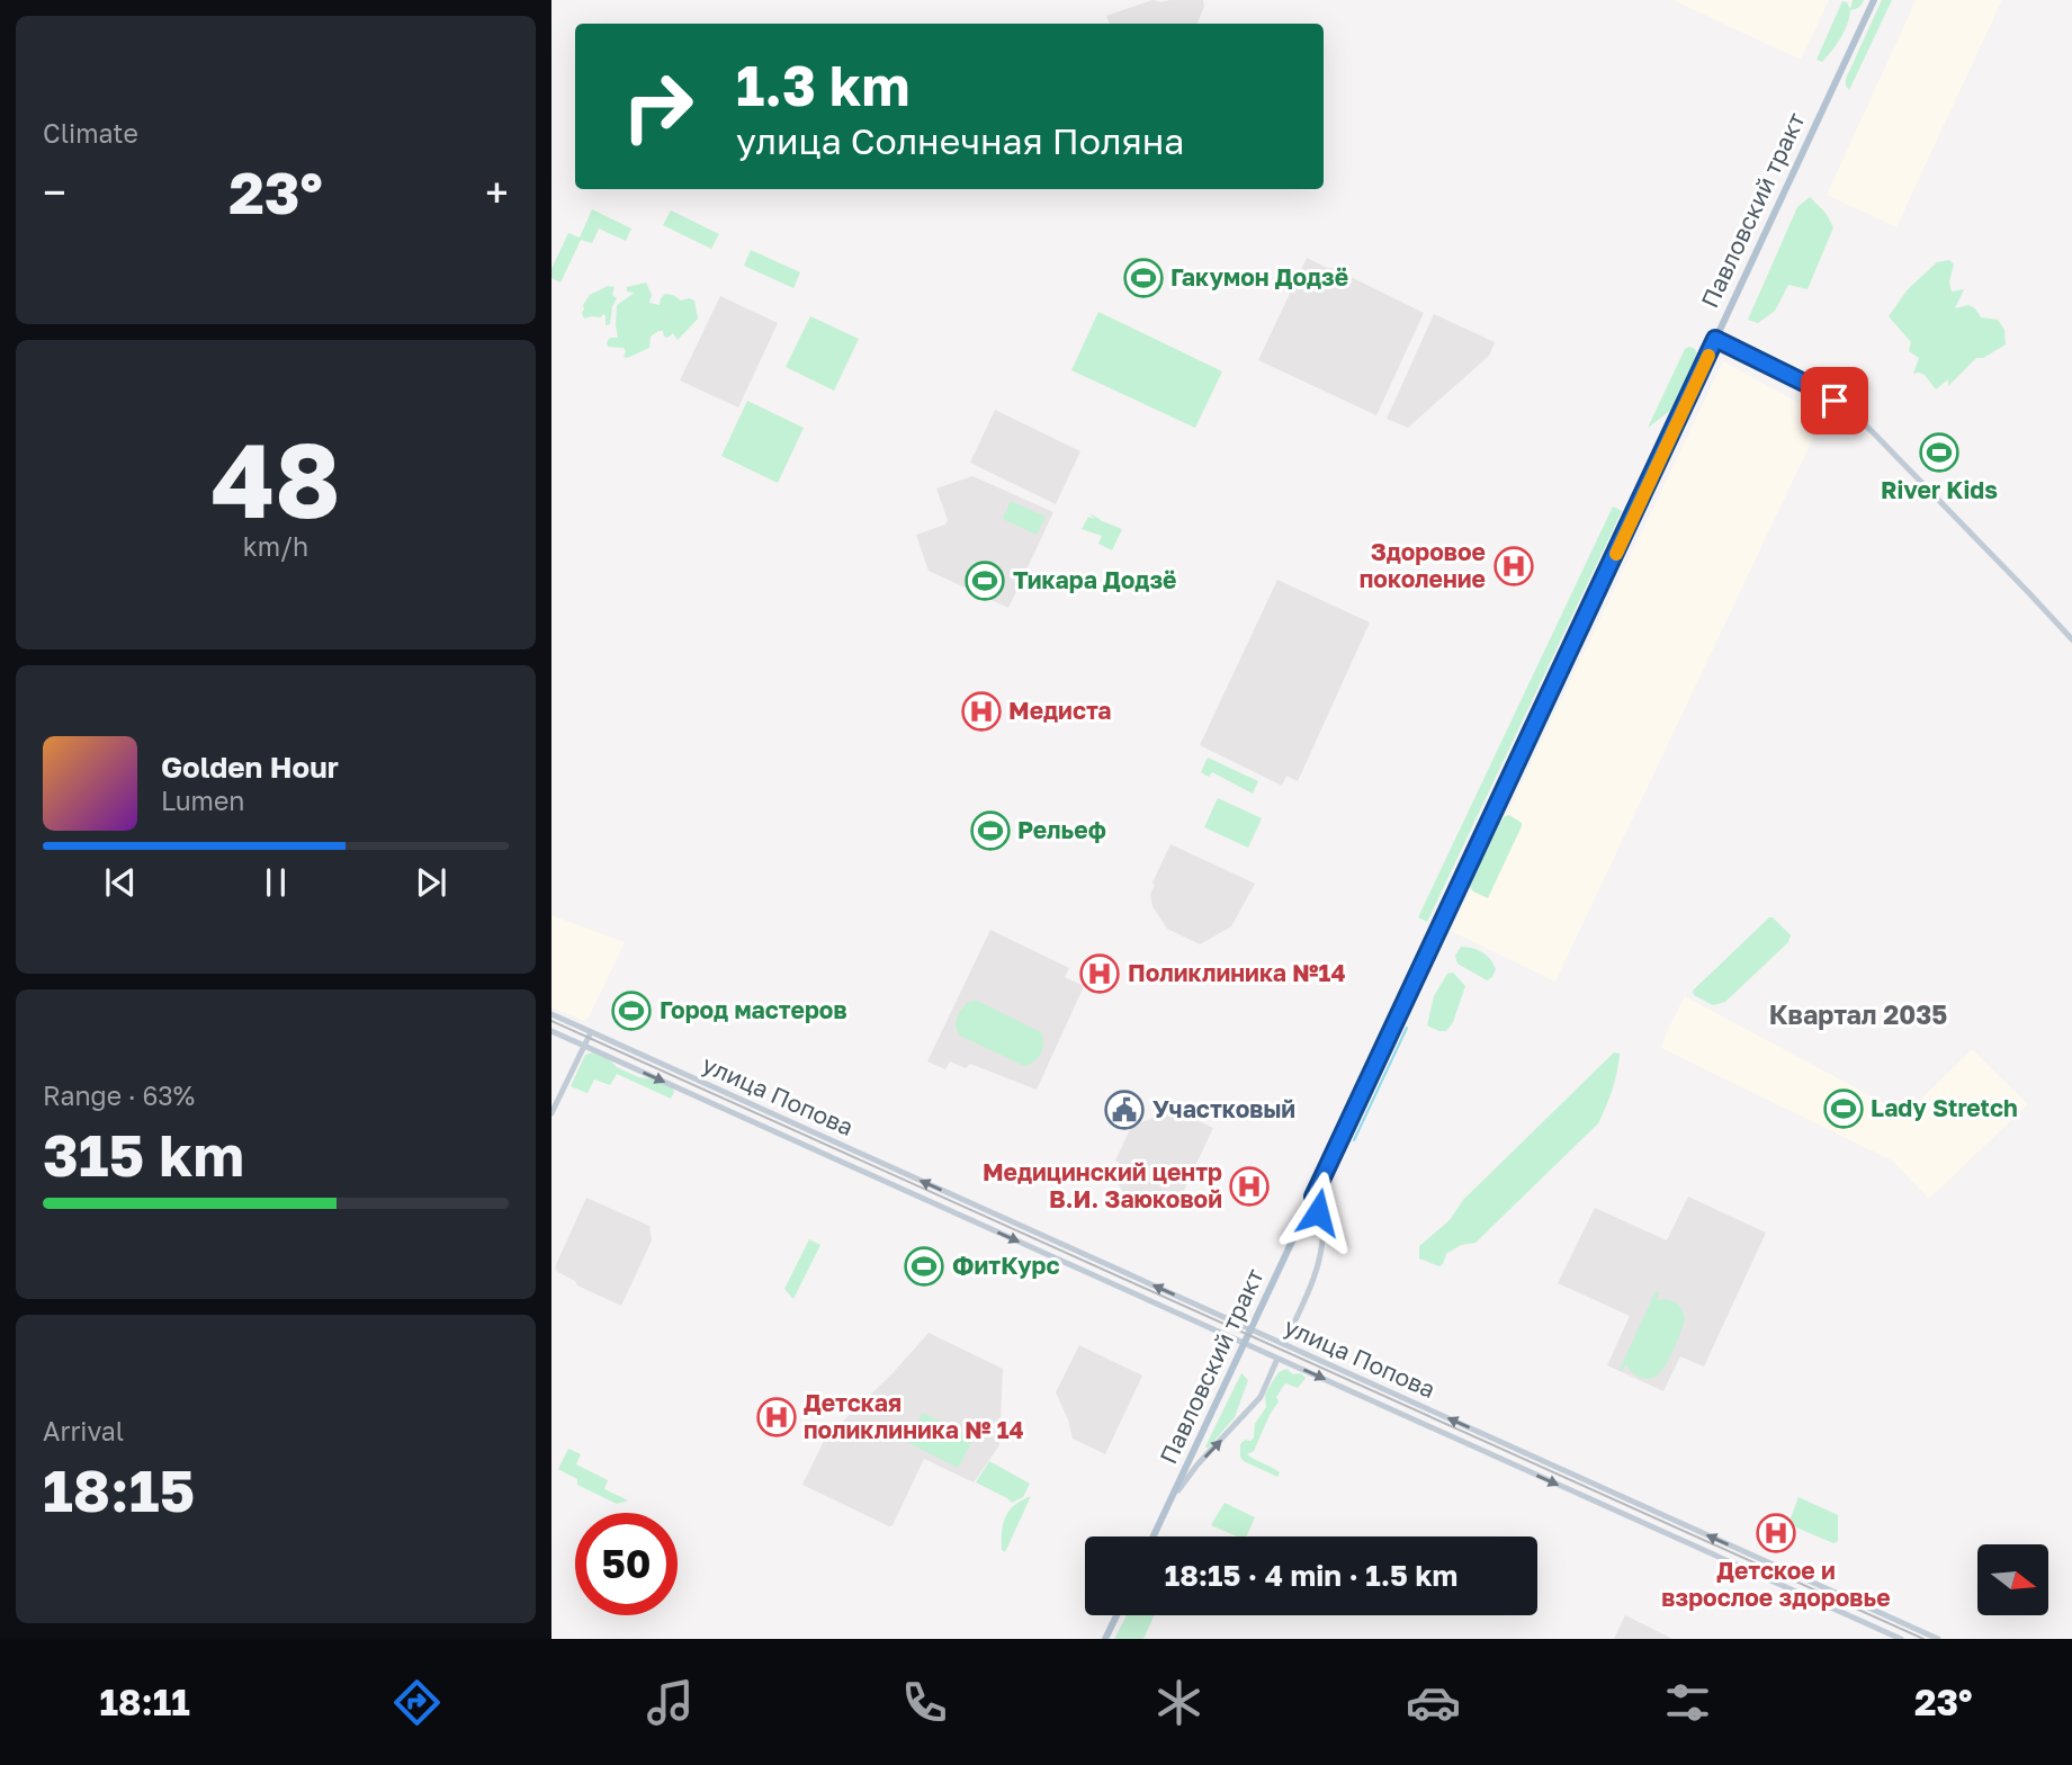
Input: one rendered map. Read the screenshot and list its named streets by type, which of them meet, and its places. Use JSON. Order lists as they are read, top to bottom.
{
  "streets": {
    "main road": ["Павловский тракт", "улица Попова"]
  },
  "crossings": [
    ["Павловский тракт", "улица Попова"]
  ],
  "districts": ["Квартал 2035"],
  "places": {
    "sports": [
      "Гакумон Додзё",
      "River Kids",
      "Тикара Додзё",
      "Рельеф",
      "Город мастеров",
      "Lady Stretch",
      "ФитКурс"
    ],
    "hospital": [
      "Здоровое поколение",
      "Медиста",
      "Поликлиника №14",
      "Медицинский центр В.И. Заюковой",
      "Детская поликлиника № 14",
      "Детское и взрослое здоровье"
    ],
    "public building": ["Участковый"]
  },
  "north": "right",
  "page": {
    "tile": [
      "Climate",
      ["48", "km/h"],
      ["Range · 63%", "315 km"],
      ["Arrival", "18:15"]
    ],
    "turn": ["1.3 km", "улица Солнечная Поляна"],
    "heat": ["−", "23°", "+"],
    "song": ["Golden Hour", "Lumen"],
    "limit": "50",
    "trip": "18:15 · 4 min · 1.5 km",
    "tabs": ["18:11", "23°"]
  }
}
